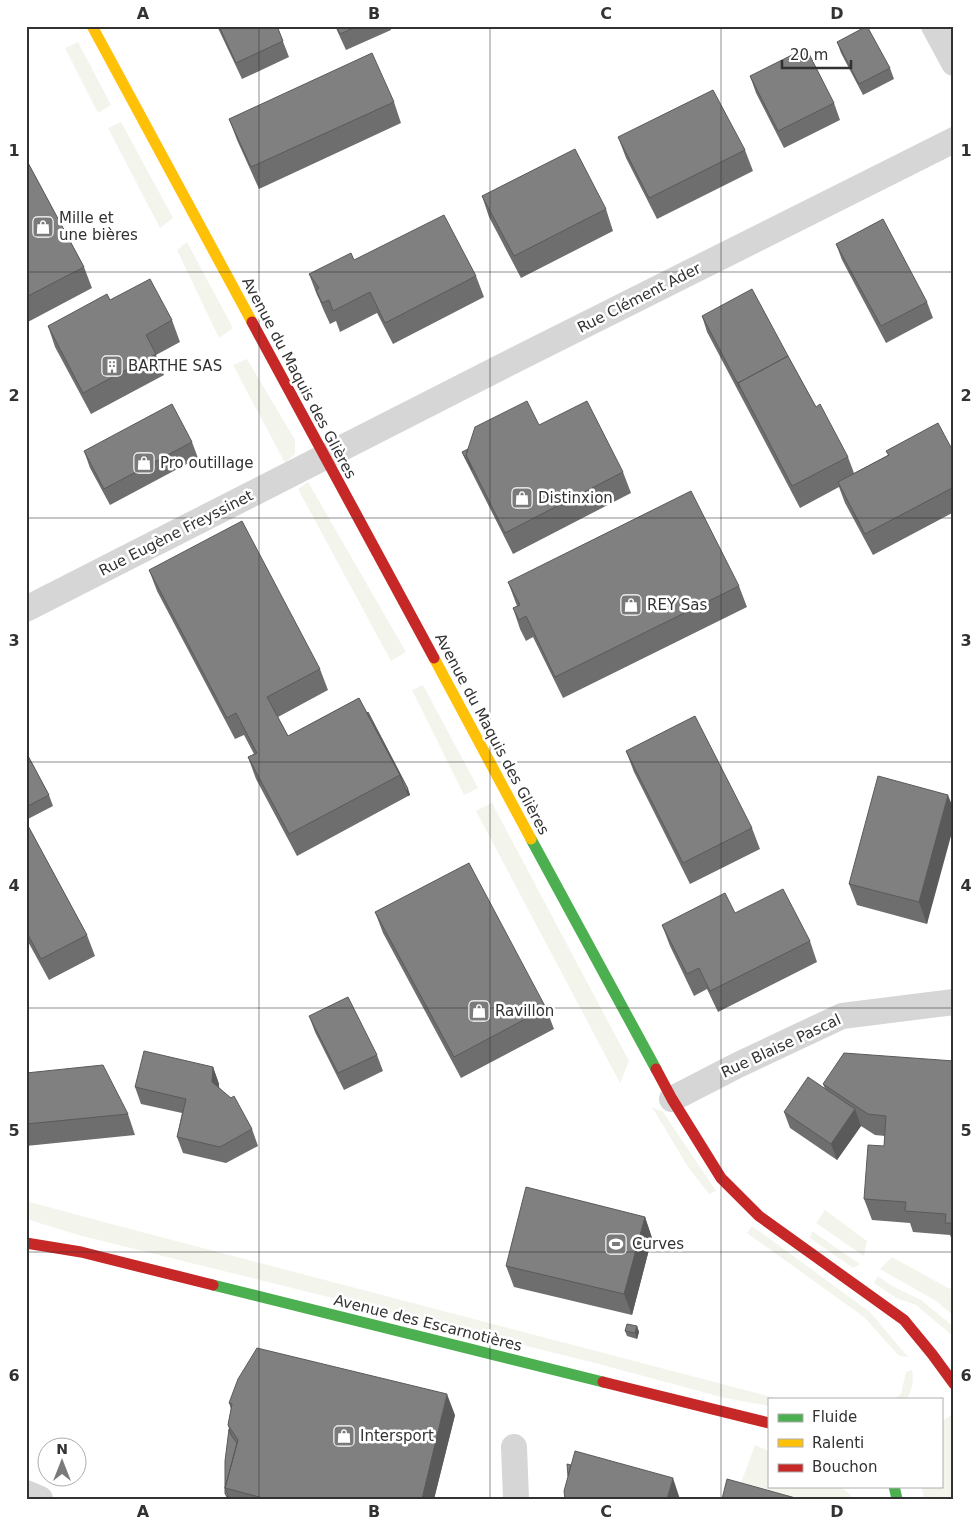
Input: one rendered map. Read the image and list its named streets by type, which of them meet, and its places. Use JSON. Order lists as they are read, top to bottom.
{
  "streets": {
    "main road": ["Avenue du Maquis des Glières", "Avenue des Escarnotières"],
    "street": ["Rue Clément Ader", "Rue Eugène Freyssinet", "Rue Blaise Pascal"]
  },
  "crossings": [
    ["Rue Clément Ader", "Avenue du Maquis des Glières"],
    ["Rue Clément Ader", "Rue Eugène Freyssinet"],
    ["Avenue du Maquis des Glières", "Rue Eugène Freyssinet"],
    ["Avenue du Maquis des Glières", "Rue Blaise Pascal"]
  ],
  "places": {
    "shop": [
      "Mille et une bières",
      "Pro outillage",
      "Distinxion",
      "REY Sas",
      "Ravillon",
      "Intersport"
    ],
    "building": ["BARTHE SAS"],
    "sports": ["Curves"]
  },
  "legend": ["Fluide", "Ralenti", "Bouchon"],
  "scale_bar": "20 m",
  "north": "top",
  "grid": {
    "columns": [
      "A",
      "B",
      "C",
      "D"
    ],
    "rows": [
      "1",
      "2",
      "3",
      "4",
      "5",
      "6"
    ]
  }
}
